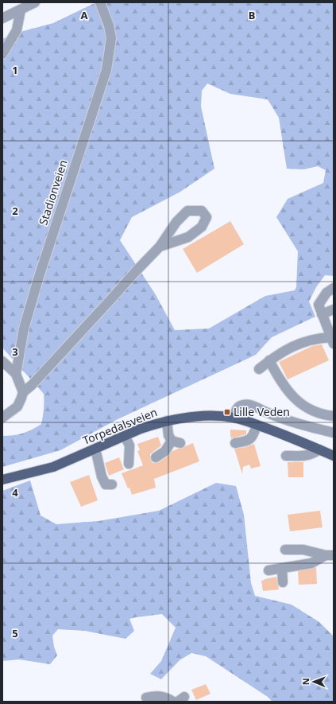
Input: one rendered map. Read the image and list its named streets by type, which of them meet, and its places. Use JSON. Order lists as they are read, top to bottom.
{
  "streets": {
    "main road": ["Torpedalsveien"],
    "street": ["Stadionveien"]
  },
  "places": {
    "transit": ["Lille Veden"]
  },
  "north": "left",
  "grid": {
    "columns": ["A", "B"],
    "rows": [
      "1",
      "2",
      "3",
      "4",
      "5"
    ]
  }
}
